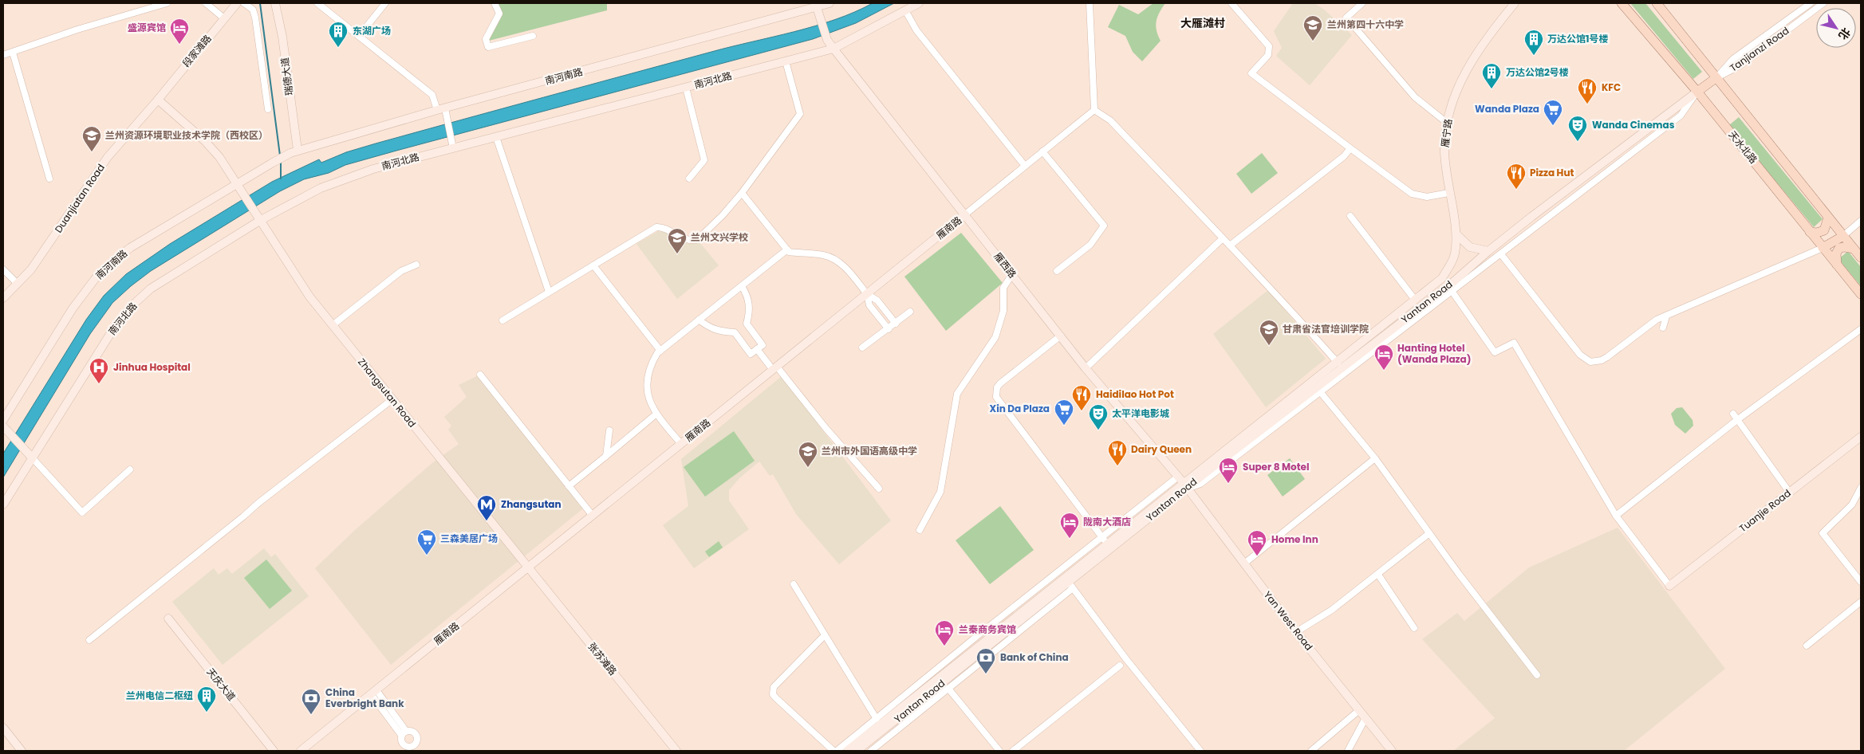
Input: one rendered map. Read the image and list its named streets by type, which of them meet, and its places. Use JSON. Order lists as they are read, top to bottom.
{
  "streets": {
    "main road": [
      "段家滩路",
      "瑞德大道",
      "南河南路",
      "南河北路",
      "雁宁路",
      "天水北路",
      "Duanjiatan Road",
      "雁南路",
      "雁西路",
      "Yantan Road",
      "Zhangsutan Road",
      "Tuanjie Road",
      "Yan West Road",
      "张苏滩路",
      "天庆大道"
    ],
    "street": ["Tanjianzi Road"]
  },
  "crossings": [
    ["段家滩路", "Duanjiatan Road"],
    ["瑞德大道", "南河南路"],
    ["南河南路", "雁西路"],
    ["南河南路", "Zhangsutan Road"],
    ["南河北路", "雁西路"],
    ["南河北路", "Zhangsutan Road"],
    ["雁宁路", "Yantan Road"],
    ["天水北路", "Yantan Road"],
    ["雁南路", "雁西路"],
    ["雁南路", "Zhangsutan Road"],
    ["雁南路", "张苏滩路"],
    ["雁西路", "Yantan Road"],
    ["雁西路", "Yan West Road"],
    ["Yantan Road", "Yan West Road"],
    ["Zhangsutan Road", "张苏滩路"]
  ],
  "districts": ["大雁滩村"],
  "places": {
    "school or university": [
      "兰州第四十六中学",
      "兰州资源环境职业技术学院（西校区）",
      "兰州文兴学校",
      "甘肃省法官培训学院",
      "兰州市外国语高级中学"
    ],
    "hotel": [
      "盛源宾馆",
      "Hanting Hotel (Wanda Plaza)",
      "Super 8 Motel",
      "陇南大酒店",
      "Home Inn",
      "兰秦商务宾馆"
    ],
    "building": [
      "东湖广场",
      "万达公馆1号楼",
      "万达公馆2号楼",
      "兰州电信二枢纽"
    ],
    "restaurant": [
      "KFC",
      "Pizza Hut",
      "Haidilao Hot Pot",
      "Dairy Queen"
    ],
    "supermarket": ["Wanda Plaza", "Xin Da Plaza", "三森美居广场"],
    "theatre": ["Wanda Cinemas", "太平洋电影城"],
    "hospital": ["Jinhua Hospital"],
    "metro station": ["Zhangsutan"],
    "bank": ["Bank of China", "China Everbright Bank"]
  },
  "north": "bottom right"
}
